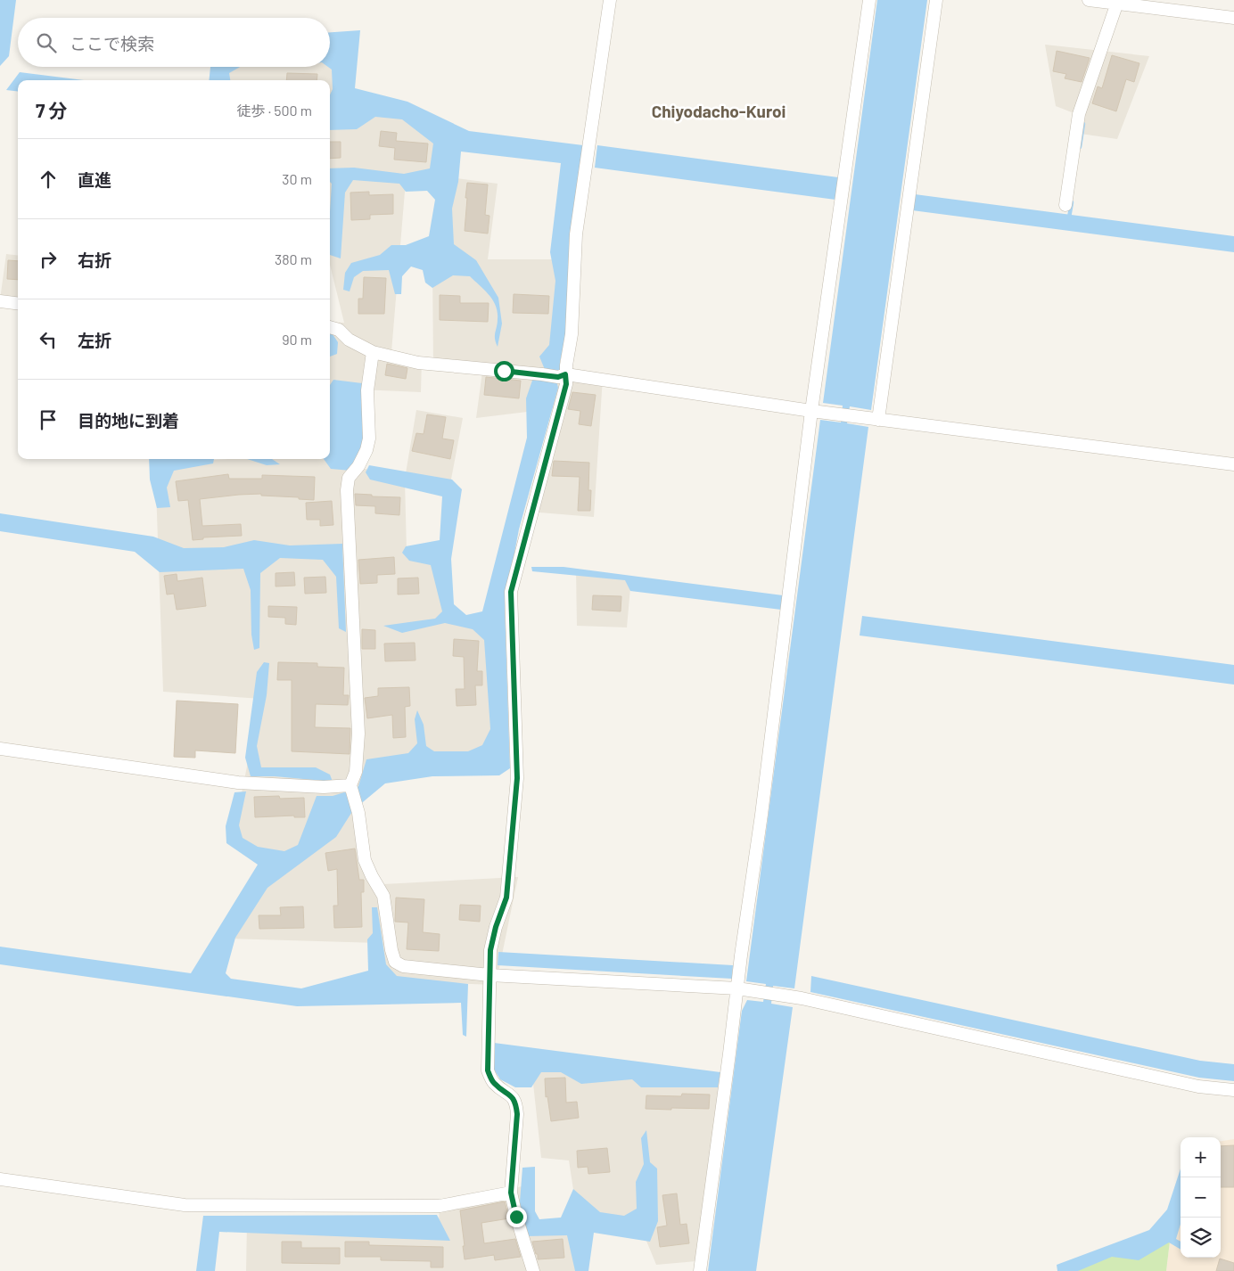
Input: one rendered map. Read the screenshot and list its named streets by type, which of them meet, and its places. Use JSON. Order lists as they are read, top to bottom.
{
  "districts": ["Chiyodacho-Kuroi"],
  "page": {
    "search": "ここで検索",
    "heading": ["7 分", "徒歩 · 500 m"],
    "list": [
      ["直進", "30 m"],
      ["右折", "380 m"],
      ["左折", "90 m"],
      "目的地に到着"
    ],
    "map_buttons": ["+", "−"]
  }
}
